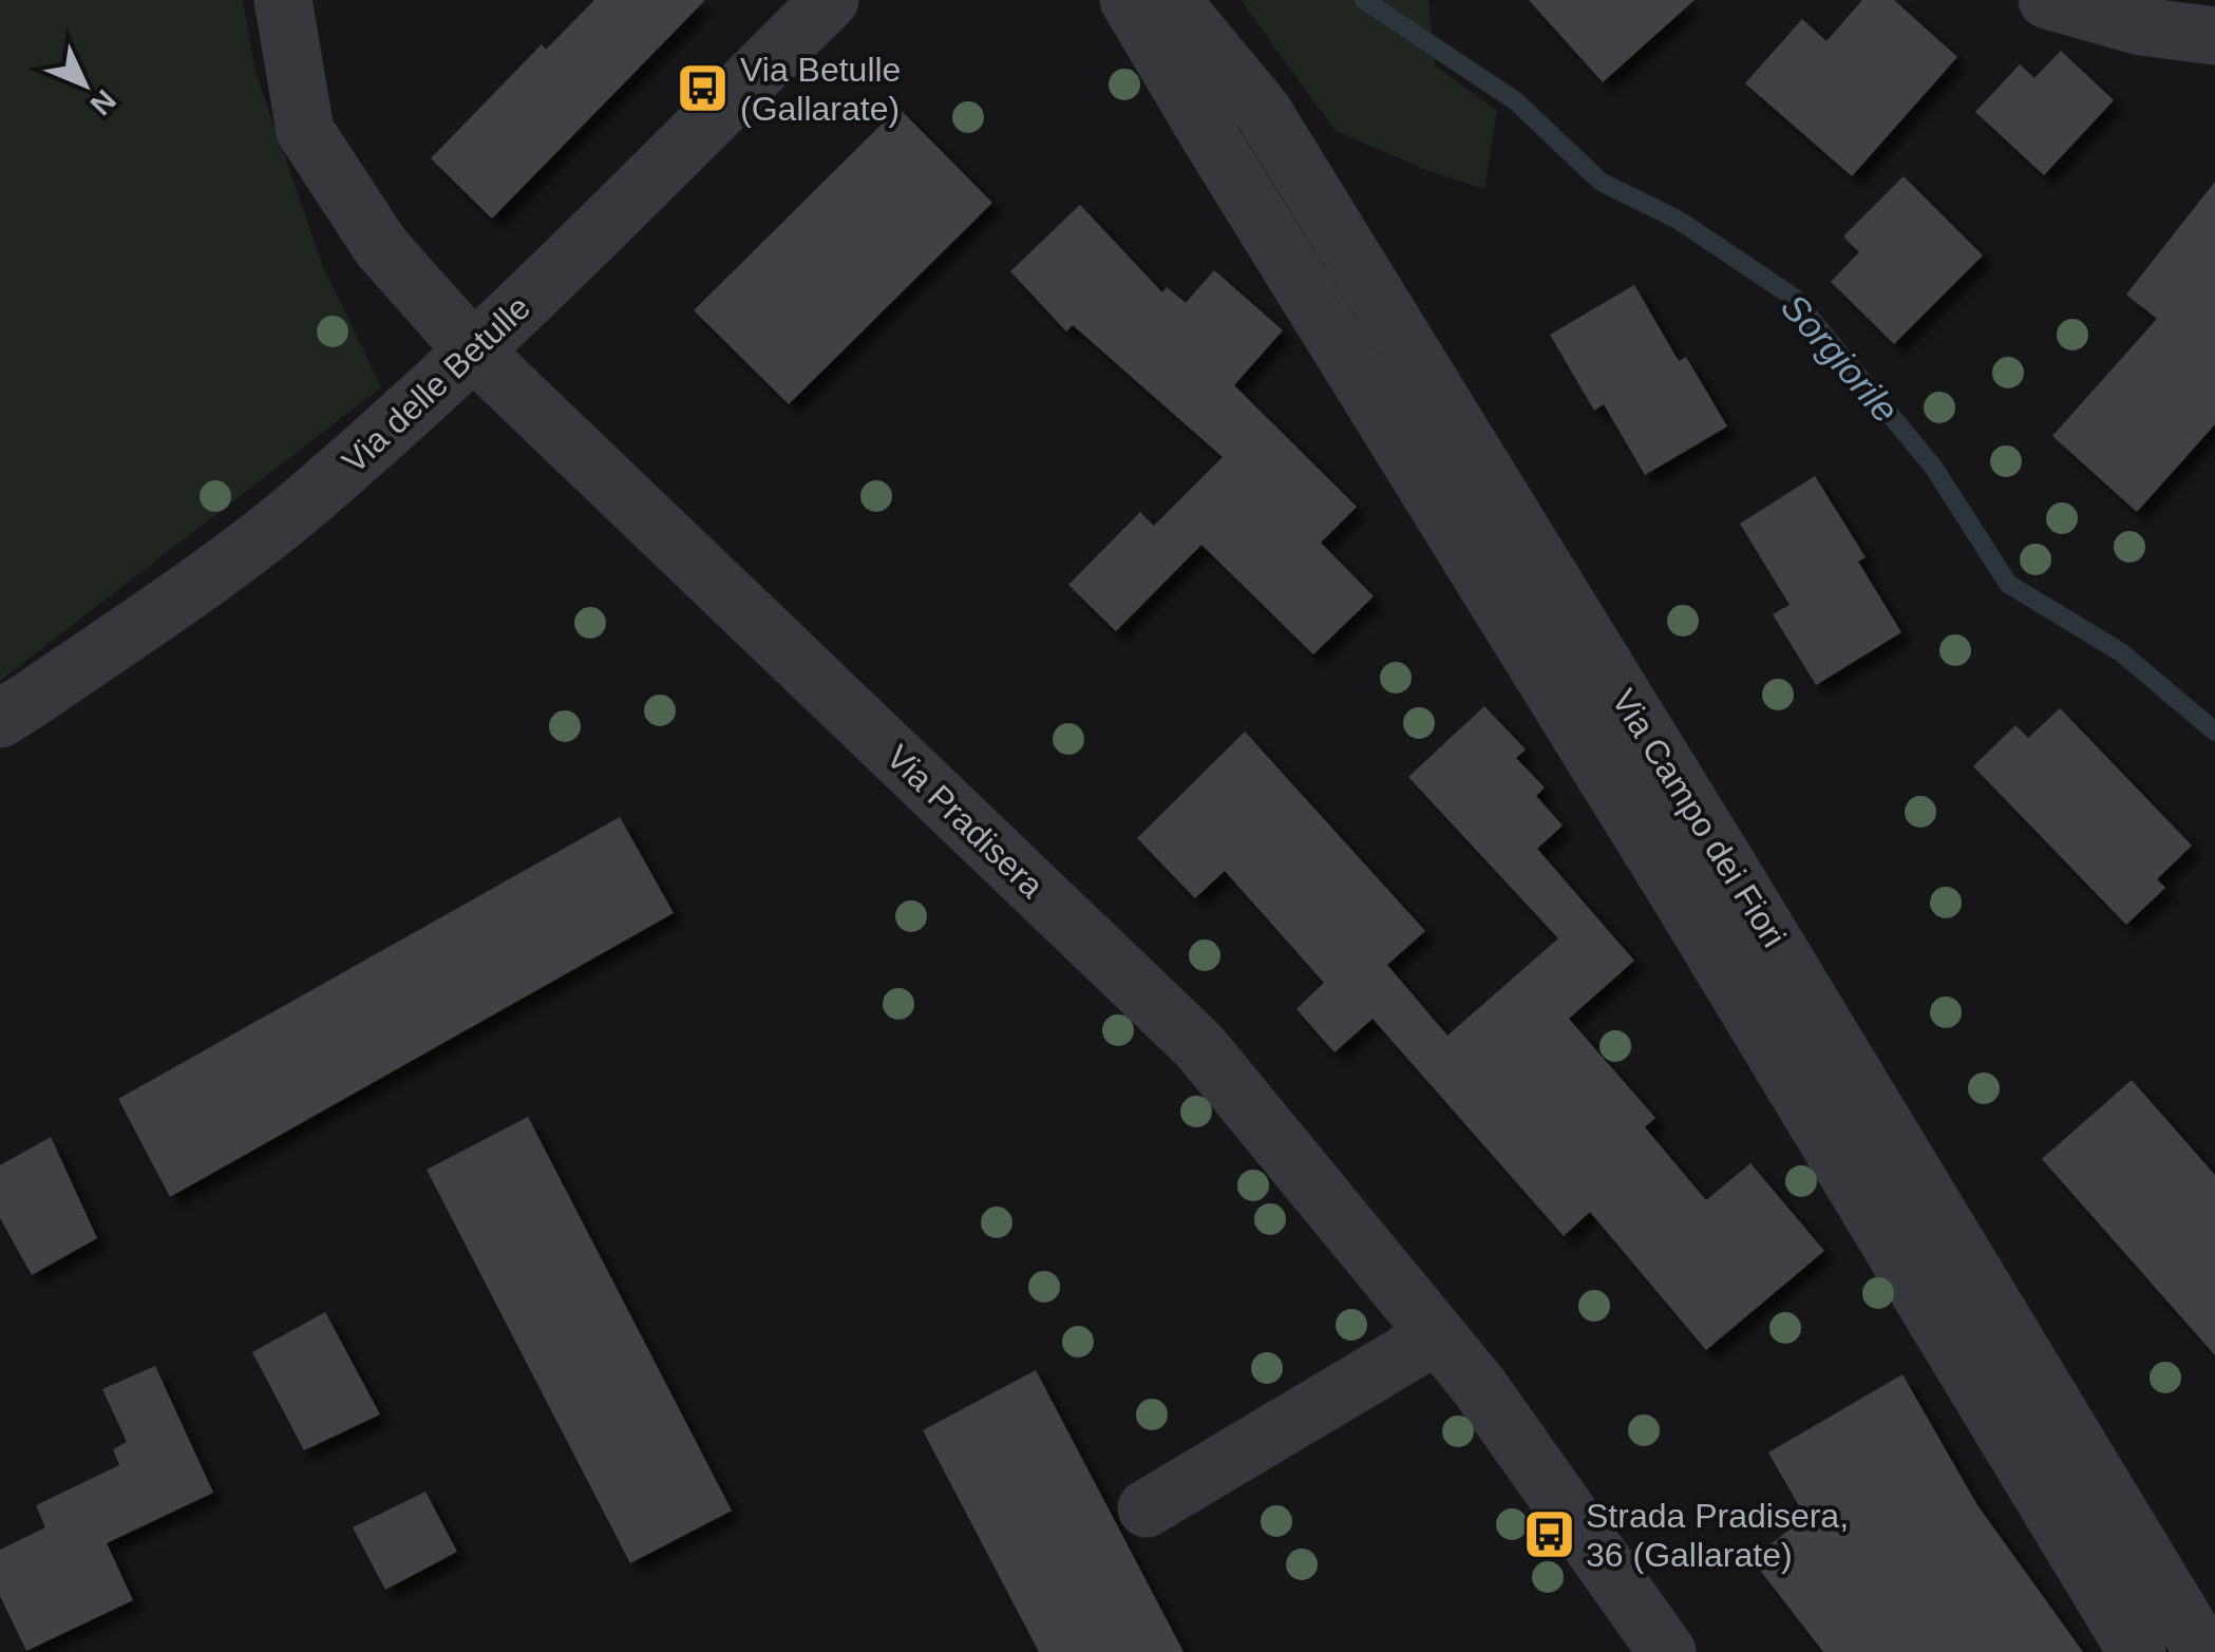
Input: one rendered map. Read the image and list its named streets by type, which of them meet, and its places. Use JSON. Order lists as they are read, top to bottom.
{
  "streets": {
    "street": ["Via delle Betulle", "Via Campo dei Fiori", "Via Pradisera"]
  },
  "crossings": [
    ["Via delle Betulle", "Via Pradisera"]
  ],
  "water": ["Sorgiorile"],
  "places": {
    "bus stop": ["Via Betulle (Gallarate)", "Strada Pradisera, 36 (Gallarate)"]
  },
  "north": "bottom right"
}
